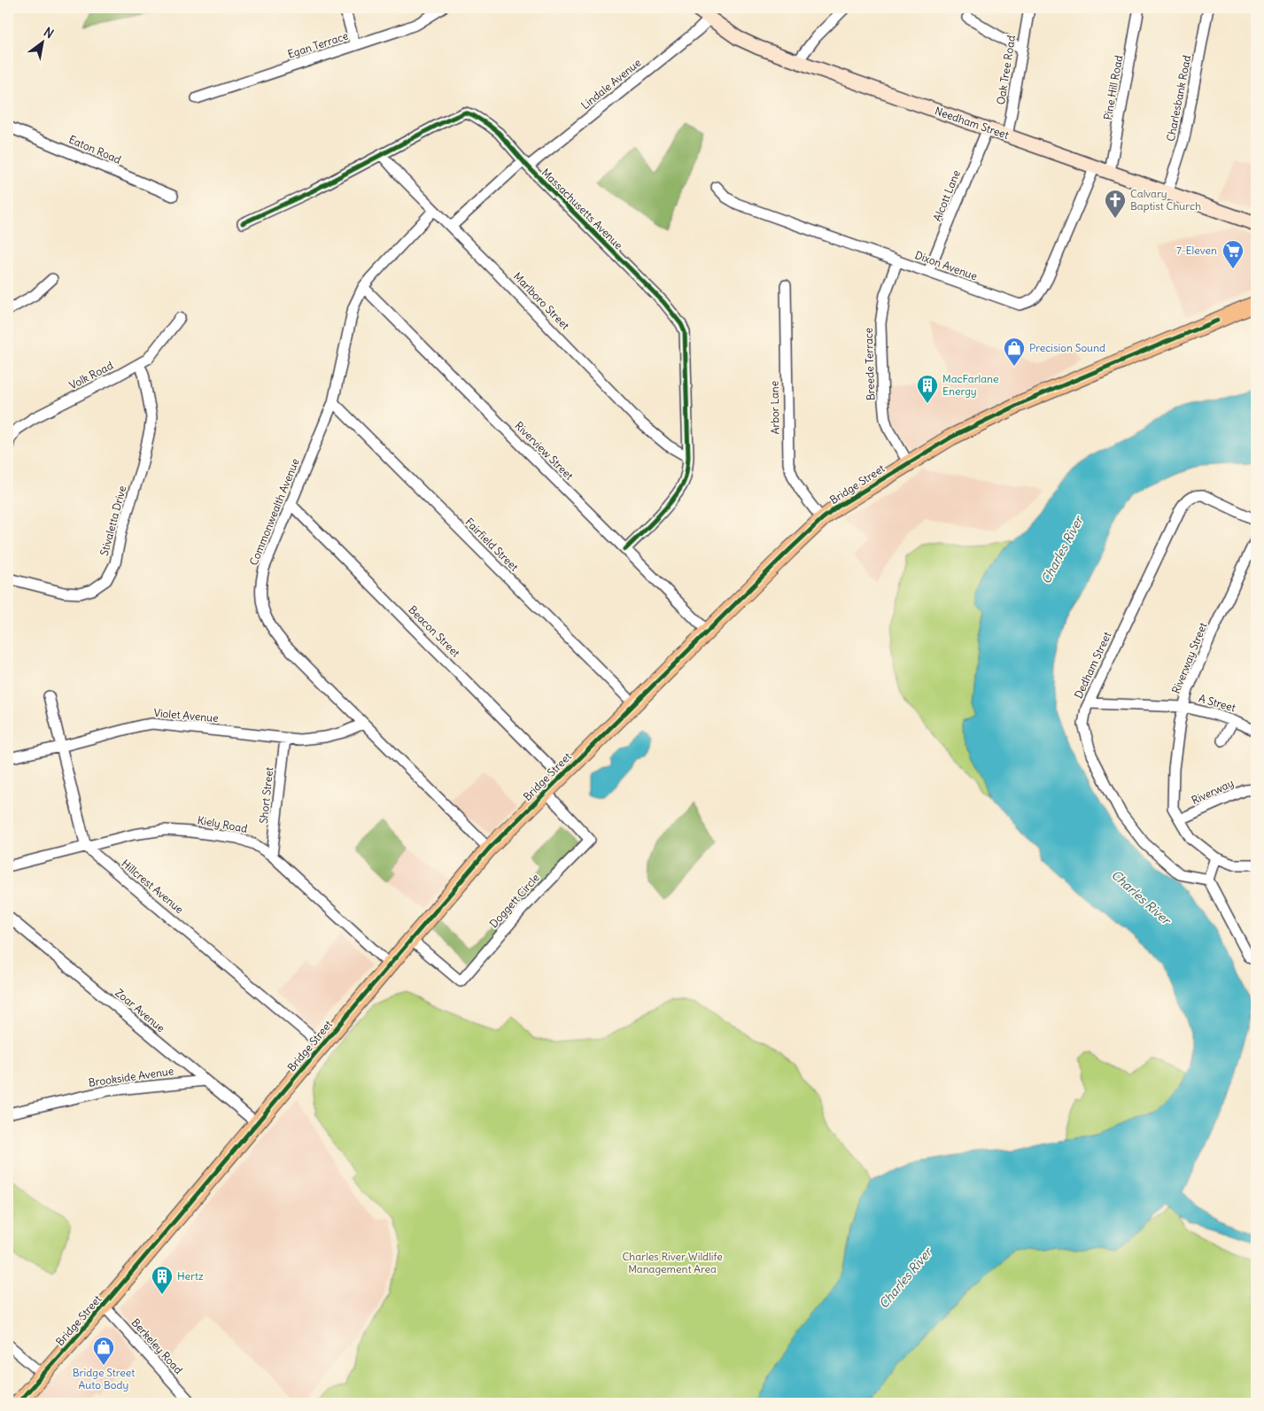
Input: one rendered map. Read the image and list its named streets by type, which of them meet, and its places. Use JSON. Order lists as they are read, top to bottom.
{
  "streets": {
    "main road": ["Needham Street", "Bridge Street"],
    "street": [
      "Egan Terrace",
      "Oak Tree Road",
      "Lindale Avenue",
      "Pine Hill Road",
      "Charlesbank Road",
      "Eaton Road",
      "Alcott Lane",
      "Massachusetts Avenue",
      "Dixon Avenue",
      "Marlboro Street",
      "Breede Terrace",
      "Volk Road",
      "Arbor Lane",
      "Riverview Street",
      "Commonwealth Avenue",
      "Stivaletta Drive",
      "Fairfield Street",
      "Beacon Street",
      "Riverway Street",
      "Dedham Street",
      "A Street",
      "Violet Avenue",
      "Riverway",
      "Short Street",
      "Kiely Road",
      "Hillcrest Avenue",
      "Doggett Circle",
      "Zoar Avenue",
      "Brookside Avenue",
      "Berkeley Road"
    ]
  },
  "crossings": [
    ["Oak Tree Road", "Needham Street"],
    ["Lindale Avenue", "Needham Street"],
    ["Lindale Avenue", "Massachusetts Avenue"],
    ["Lindale Avenue", "Marlboro Street"],
    ["Pine Hill Road", "Needham Street"],
    ["Charlesbank Road", "Needham Street"],
    ["Needham Street", "Alcott Lane"],
    ["Needham Street", "Dixon Avenue"],
    ["Alcott Lane", "Dixon Avenue"],
    ["Massachusetts Avenue", "Marlboro Street"],
    ["Massachusetts Avenue", "Riverview Street"],
    ["Dixon Avenue", "Breede Terrace"],
    ["Marlboro Street", "Commonwealth Avenue"],
    ["Breede Terrace", "Bridge Street"],
    ["Volk Road", "Stivaletta Drive"],
    ["Arbor Lane", "Bridge Street"],
    ["Riverview Street", "Bridge Street"],
    ["Riverview Street", "Commonwealth Avenue"],
    ["Bridge Street", "Commonwealth Avenue"],
    ["Bridge Street", "Fairfield Street"],
    ["Bridge Street", "Beacon Street"],
    ["Bridge Street", "Kiely Road"],
    ["Bridge Street", "Hillcrest Avenue"],
    ["Bridge Street", "Doggett Circle"],
    ["Bridge Street", "Zoar Avenue"],
    ["Bridge Street", "Berkeley Road"],
    ["Commonwealth Avenue", "Fairfield Street"],
    ["Commonwealth Avenue", "Beacon Street"],
    ["Commonwealth Avenue", "Violet Avenue"],
    ["Riverway Street", "A Street"],
    ["Riverway Street", "Riverway"],
    ["Dedham Street", "A Street"],
    ["Violet Avenue", "Short Street"],
    ["Short Street", "Kiely Road"],
    ["Kiely Road", "Hillcrest Avenue"],
    ["Zoar Avenue", "Brookside Avenue"]
  ],
  "water": ["Charles River"],
  "parks": ["Charles River Wildlife Management Area"],
  "places": {
    "church": ["Calvary Baptist Church"],
    "supermarket": ["7-Eleven"],
    "shop": ["Precision Sound", "Bridge Street Auto Body"],
    "building": ["MacFarlane Energy", "Hertz"]
  },
  "north": "top right"
}
